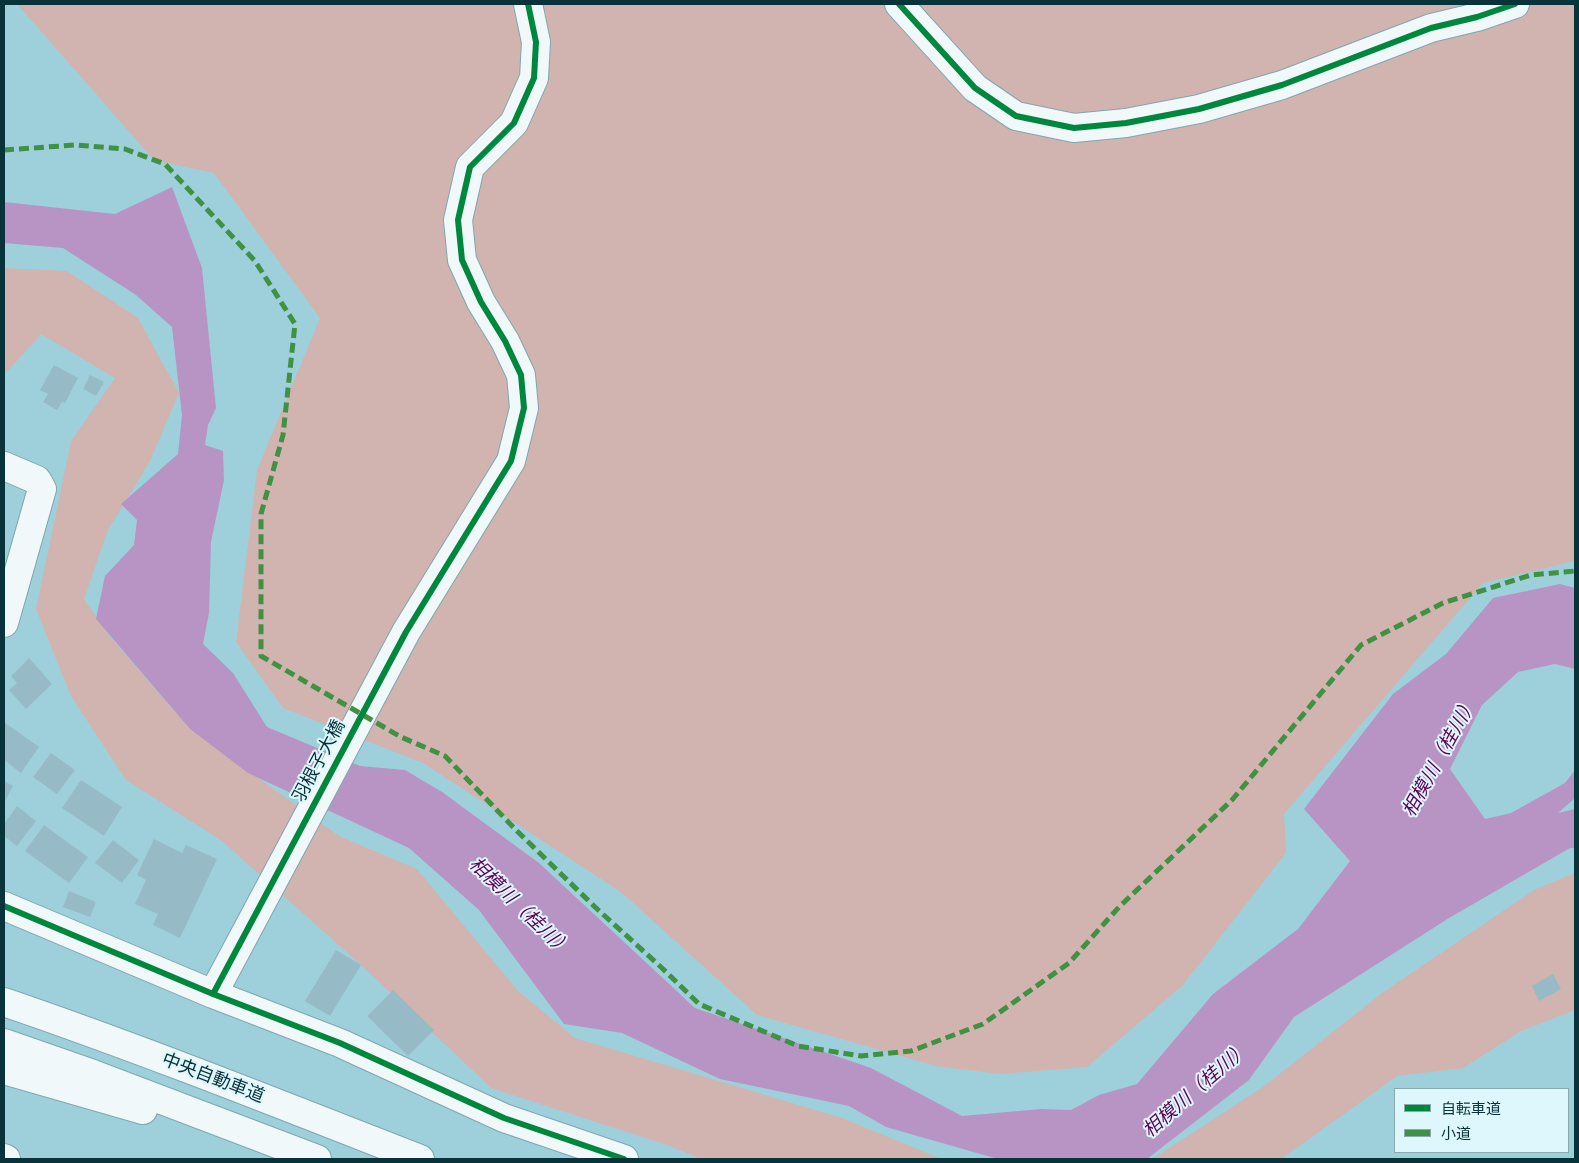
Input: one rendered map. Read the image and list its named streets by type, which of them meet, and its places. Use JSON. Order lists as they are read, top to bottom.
{
  "streets": {
    "main road": ["羽根子大橋", "中央自動車道"]
  },
  "water": ["相模川（桂川）"],
  "legend": ["自転車道", "小道"]
}
